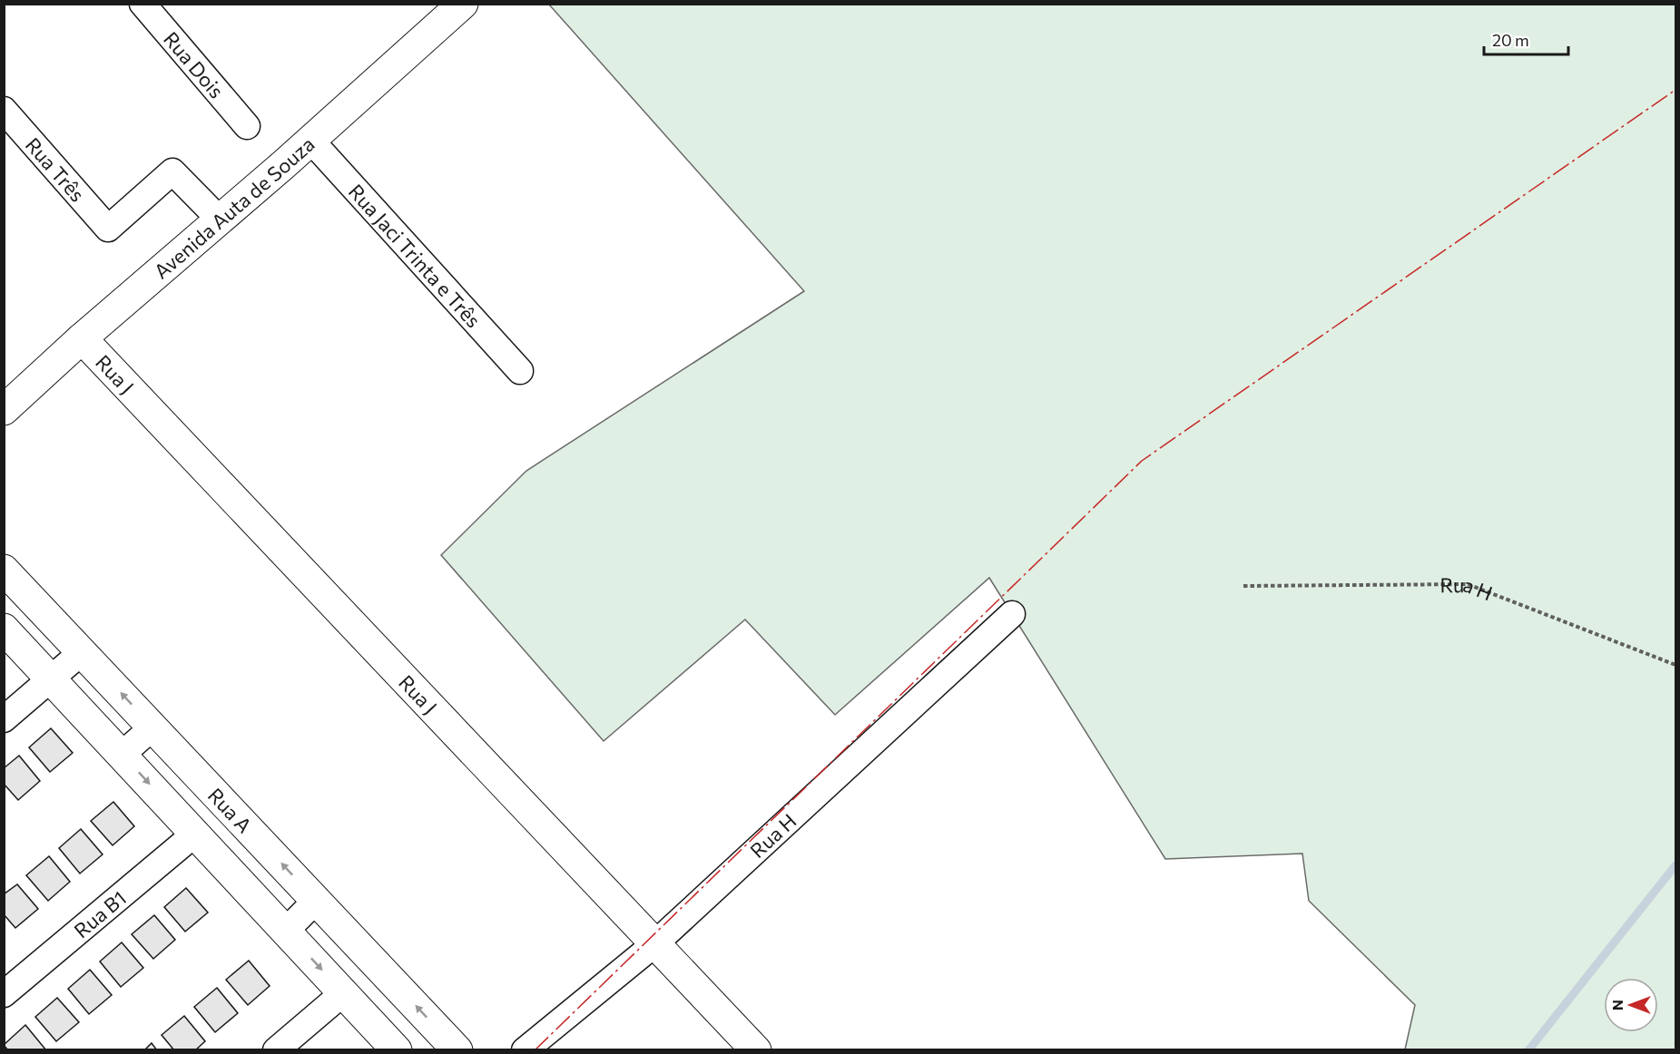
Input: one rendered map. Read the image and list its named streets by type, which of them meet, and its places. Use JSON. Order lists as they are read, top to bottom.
{
  "streets": {
    "street": [
      "Rua Dois",
      "Rua Três",
      "Avenida Auta de Souza",
      "Rua Jaci Trinta e Três",
      "Rua J",
      "Rua H",
      "Rua A",
      "Rua B1"
    ]
  },
  "crossings": [
    ["Rua Três", "Avenida Auta de Souza"],
    ["Avenida Auta de Souza", "Rua Jaci Trinta e Três"],
    ["Avenida Auta de Souza", "Rua J"],
    ["Rua J", "Rua H"],
    ["Rua A", "Rua B1"]
  ],
  "scale_bar": "20 m",
  "north": "left"
}
